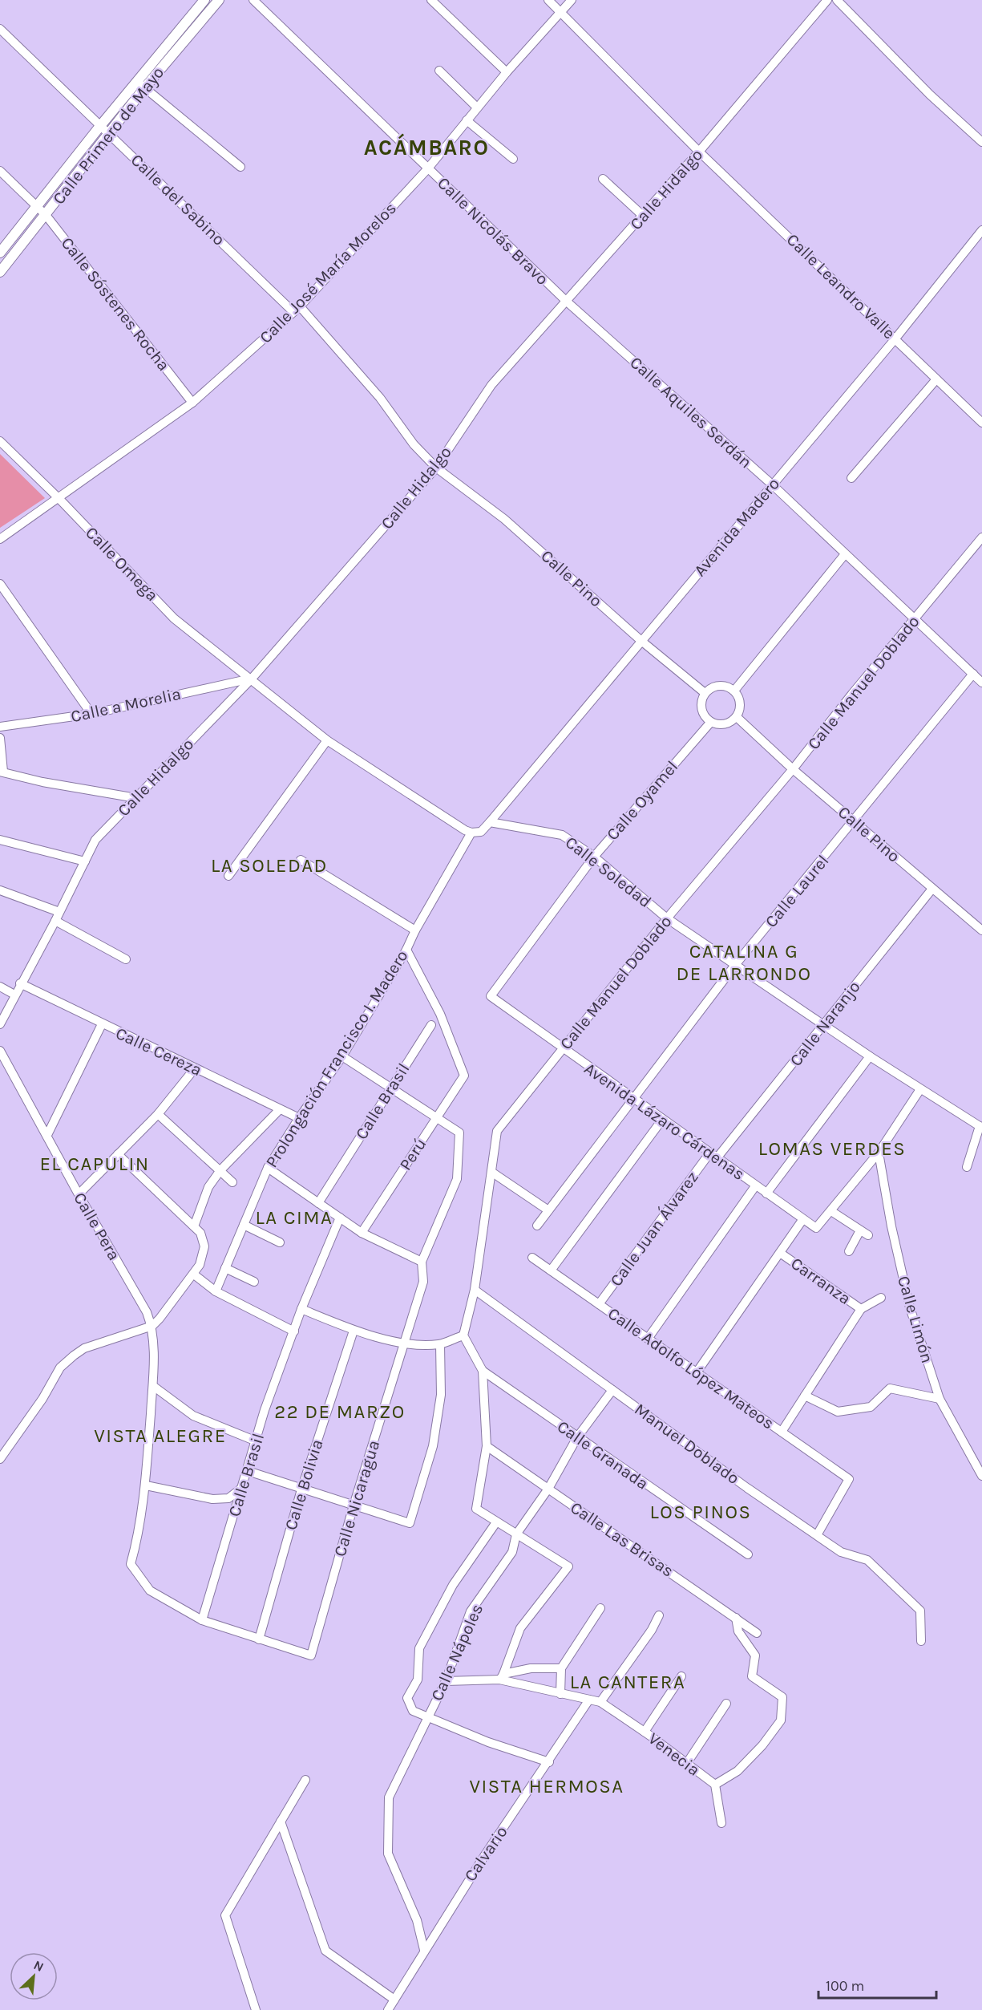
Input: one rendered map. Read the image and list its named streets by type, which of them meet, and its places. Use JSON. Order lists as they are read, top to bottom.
{
  "streets": {
    "main road": ["Calle Primero de Mayo"],
    "street": [
      "Calle Hidalgo",
      "Calle del Sabino",
      "Calle Nicolás Bravo",
      "Calle José María Morelos",
      "Calle Leandro Valle",
      "Calle Sóstenes Rocha",
      "Calle Aquiles Serdán",
      "Avenida Madero",
      "Calle Omega",
      "Calle Pino",
      "Calle Manuel Doblado",
      "Calle a Morelia",
      "Calle Oyamel",
      "Calle Soledad",
      "Calle Laurel",
      "Calle Naranjo",
      "Calle Cereza",
      "Prolongación Francisco I. Madero",
      "Calle Brasil",
      "Avenida Lázaro Cárdenas",
      "Perú",
      "Calle Pera",
      "Calle Juan Álvarez",
      "Carranza",
      "Calle Limón",
      "Calle Adolfo López Mateos",
      "Manuel Doblado",
      "Calle Granada",
      "Calle Bolivia",
      "Calle Nicaragua",
      "Calle Las Brisas",
      "Calle Nápoles",
      "Venecia",
      "Calvario"
    ]
  },
  "crossings": [
    ["Calle Primero de Mayo", "Calle del Sabino"],
    ["Calle Primero de Mayo", "Calle Sóstenes Rocha"],
    ["Calle Hidalgo", "Calle del Sabino"],
    ["Calle Hidalgo", "Calle Nicolás Bravo"],
    ["Calle Hidalgo", "Calle Leandro Valle"],
    ["Calle Hidalgo", "Calle Aquiles Serdán"],
    ["Calle Hidalgo", "Calle Omega"],
    ["Calle Hidalgo", "Calle Pino"],
    ["Calle Hidalgo", "Calle a Morelia"],
    ["Calle Hidalgo", "Calle Cereza"],
    ["Calle del Sabino", "Calle José María Morelos"],
    ["Calle del Sabino", "Calle Pino"],
    ["Calle Nicolás Bravo", "Calle José María Morelos"],
    ["Calle Nicolás Bravo", "Calle Aquiles Serdán"],
    ["Calle José María Morelos", "Calle Leandro Valle"],
    ["Calle José María Morelos", "Calle Sóstenes Rocha"],
    ["Calle José María Morelos", "Calle Omega"],
    ["Calle Leandro Valle", "Avenida Madero"],
    ["Calle Aquiles Serdán", "Avenida Madero"],
    ["Calle Aquiles Serdán", "Calle Manuel Doblado"],
    ["Calle Aquiles Serdán", "Calle Laurel"],
    ["Avenida Madero", "Calle Pino"],
    ["Avenida Madero", "Calle Soledad"],
    ["Calle Omega", "Calle a Morelia"],
    ["Calle Pino", "Calle Manuel Doblado"],
    ["Calle Pino", "Calle Oyamel"],
    ["Calle Pino", "Calle Laurel"],
    ["Calle Pino", "Calle Naranjo"],
    ["Calle Manuel Doblado", "Calle Soledad"],
    ["Calle Manuel Doblado", "Avenida Lázaro Cárdenas"],
    ["Calle Manuel Doblado", "Manuel Doblado"],
    ["Calle Oyamel", "Calle Soledad"],
    ["Calle Oyamel", "Avenida Lázaro Cárdenas"],
    ["Calle Soledad", "Calle Laurel"],
    ["Calle Soledad", "Calle Naranjo"],
    ["Calle Laurel", "Avenida Lázaro Cárdenas"],
    ["Calle Naranjo", "Avenida Lázaro Cárdenas"],
    ["Calle Naranjo", "Calle Juan Álvarez"],
    ["Calle Cereza", "Prolongación Francisco I. Madero"],
    ["Prolongación Francisco I. Madero", "Perú"],
    ["Avenida Lázaro Cárdenas", "Calle Juan Álvarez"],
    ["Calle Juan Álvarez", "Calle Adolfo López Mateos"],
    ["Calle Adolfo López Mateos", "Manuel Doblado"],
    ["Calle Granada", "Calle Nápoles"],
    ["Calle Bolivia", "Calle Nicaragua"],
    ["Calle Las Brisas", "Calle Nápoles"],
    ["Calle Nápoles", "Calvario"]
  ],
  "districts": [
    "ACÁMBARO",
    "LA SOLEDAD",
    "CATALINA G DE LARRONDO",
    "LOMAS VERDES",
    "EL CAPULIN",
    "LA CIMA",
    "22 DE MARZO",
    "VISTA ALEGRE",
    "LOS PINOS",
    "LA CANTERA",
    "VISTA HERMOSA"
  ],
  "scale_bar": "100 m",
  "north": "top right"
}
